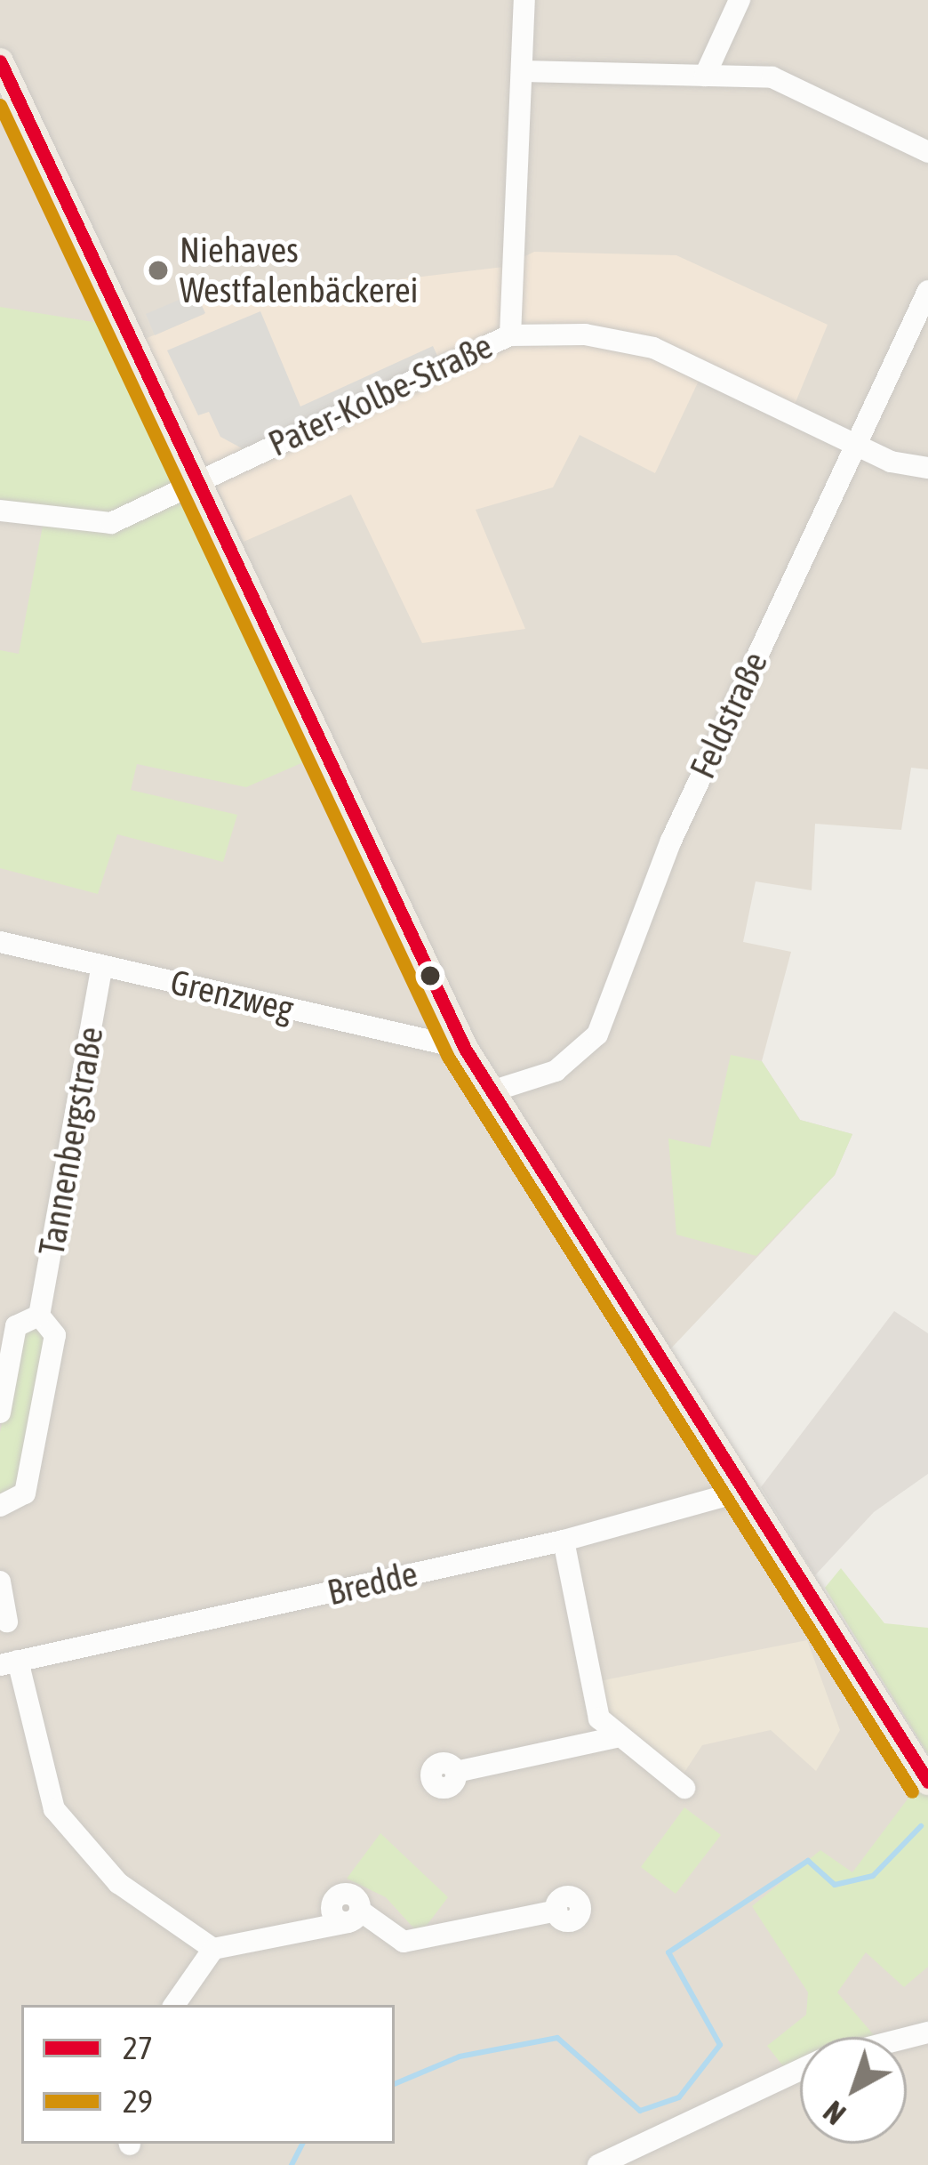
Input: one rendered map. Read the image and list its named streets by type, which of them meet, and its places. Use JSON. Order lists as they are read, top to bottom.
{
  "streets": {
    "street": [
      "Pater-Kolbe-Straße",
      "Feldstraße",
      "Grenzweg",
      "Tannenbergstraße",
      "Bredde"
    ]
  },
  "crossings": [
    ["Pater-Kolbe-Straße", "Feldstraße"],
    ["Grenzweg", "Tannenbergstraße"]
  ],
  "places": ["Niehaves Westfalenbäckerei"],
  "lines": ["transit line 27", "transit line 29"],
  "legend": ["27", "29"],
  "north": "bottom left"
}
